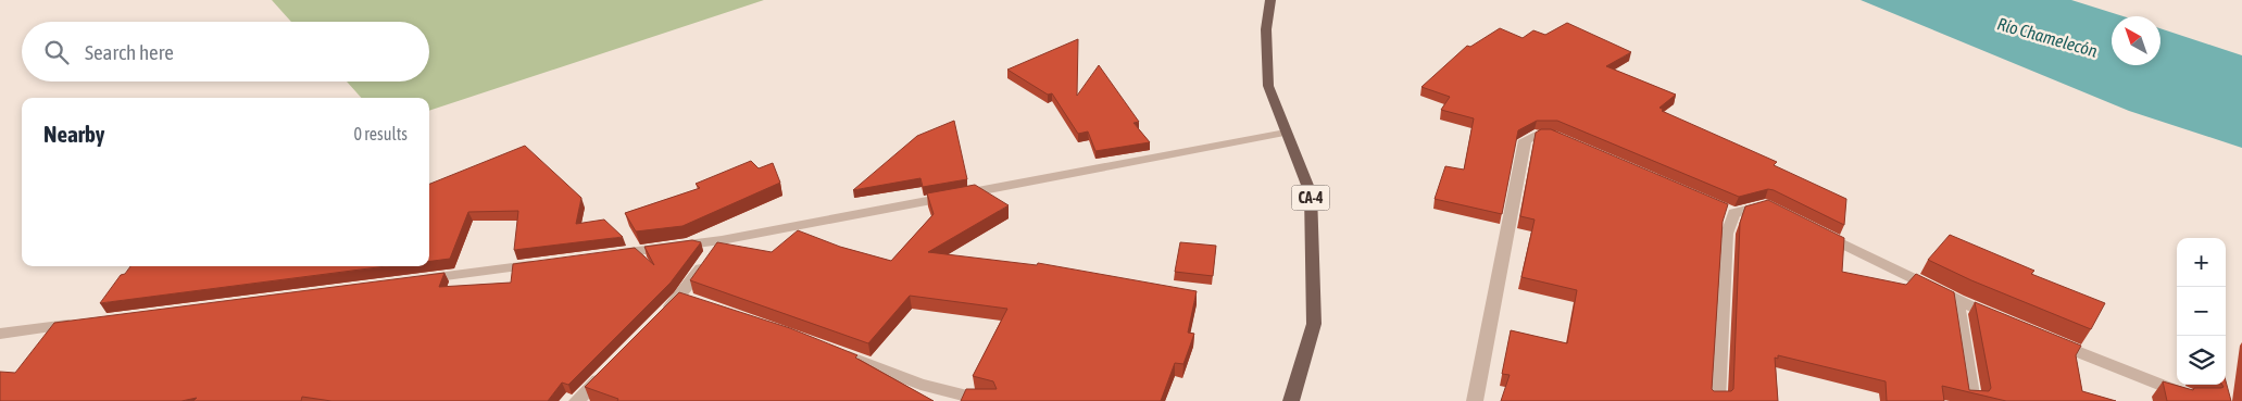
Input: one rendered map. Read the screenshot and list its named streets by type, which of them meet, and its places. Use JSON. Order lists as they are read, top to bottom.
{
  "streets": {
    "main road": ["CA-4"]
  },
  "water": ["Río Chamelecón"],
  "north": "top left",
  "page": {
    "search": "Search here",
    "heading": ["Nearby", "0 results"],
    "map_buttons": ["+", "−"]
  }
}
